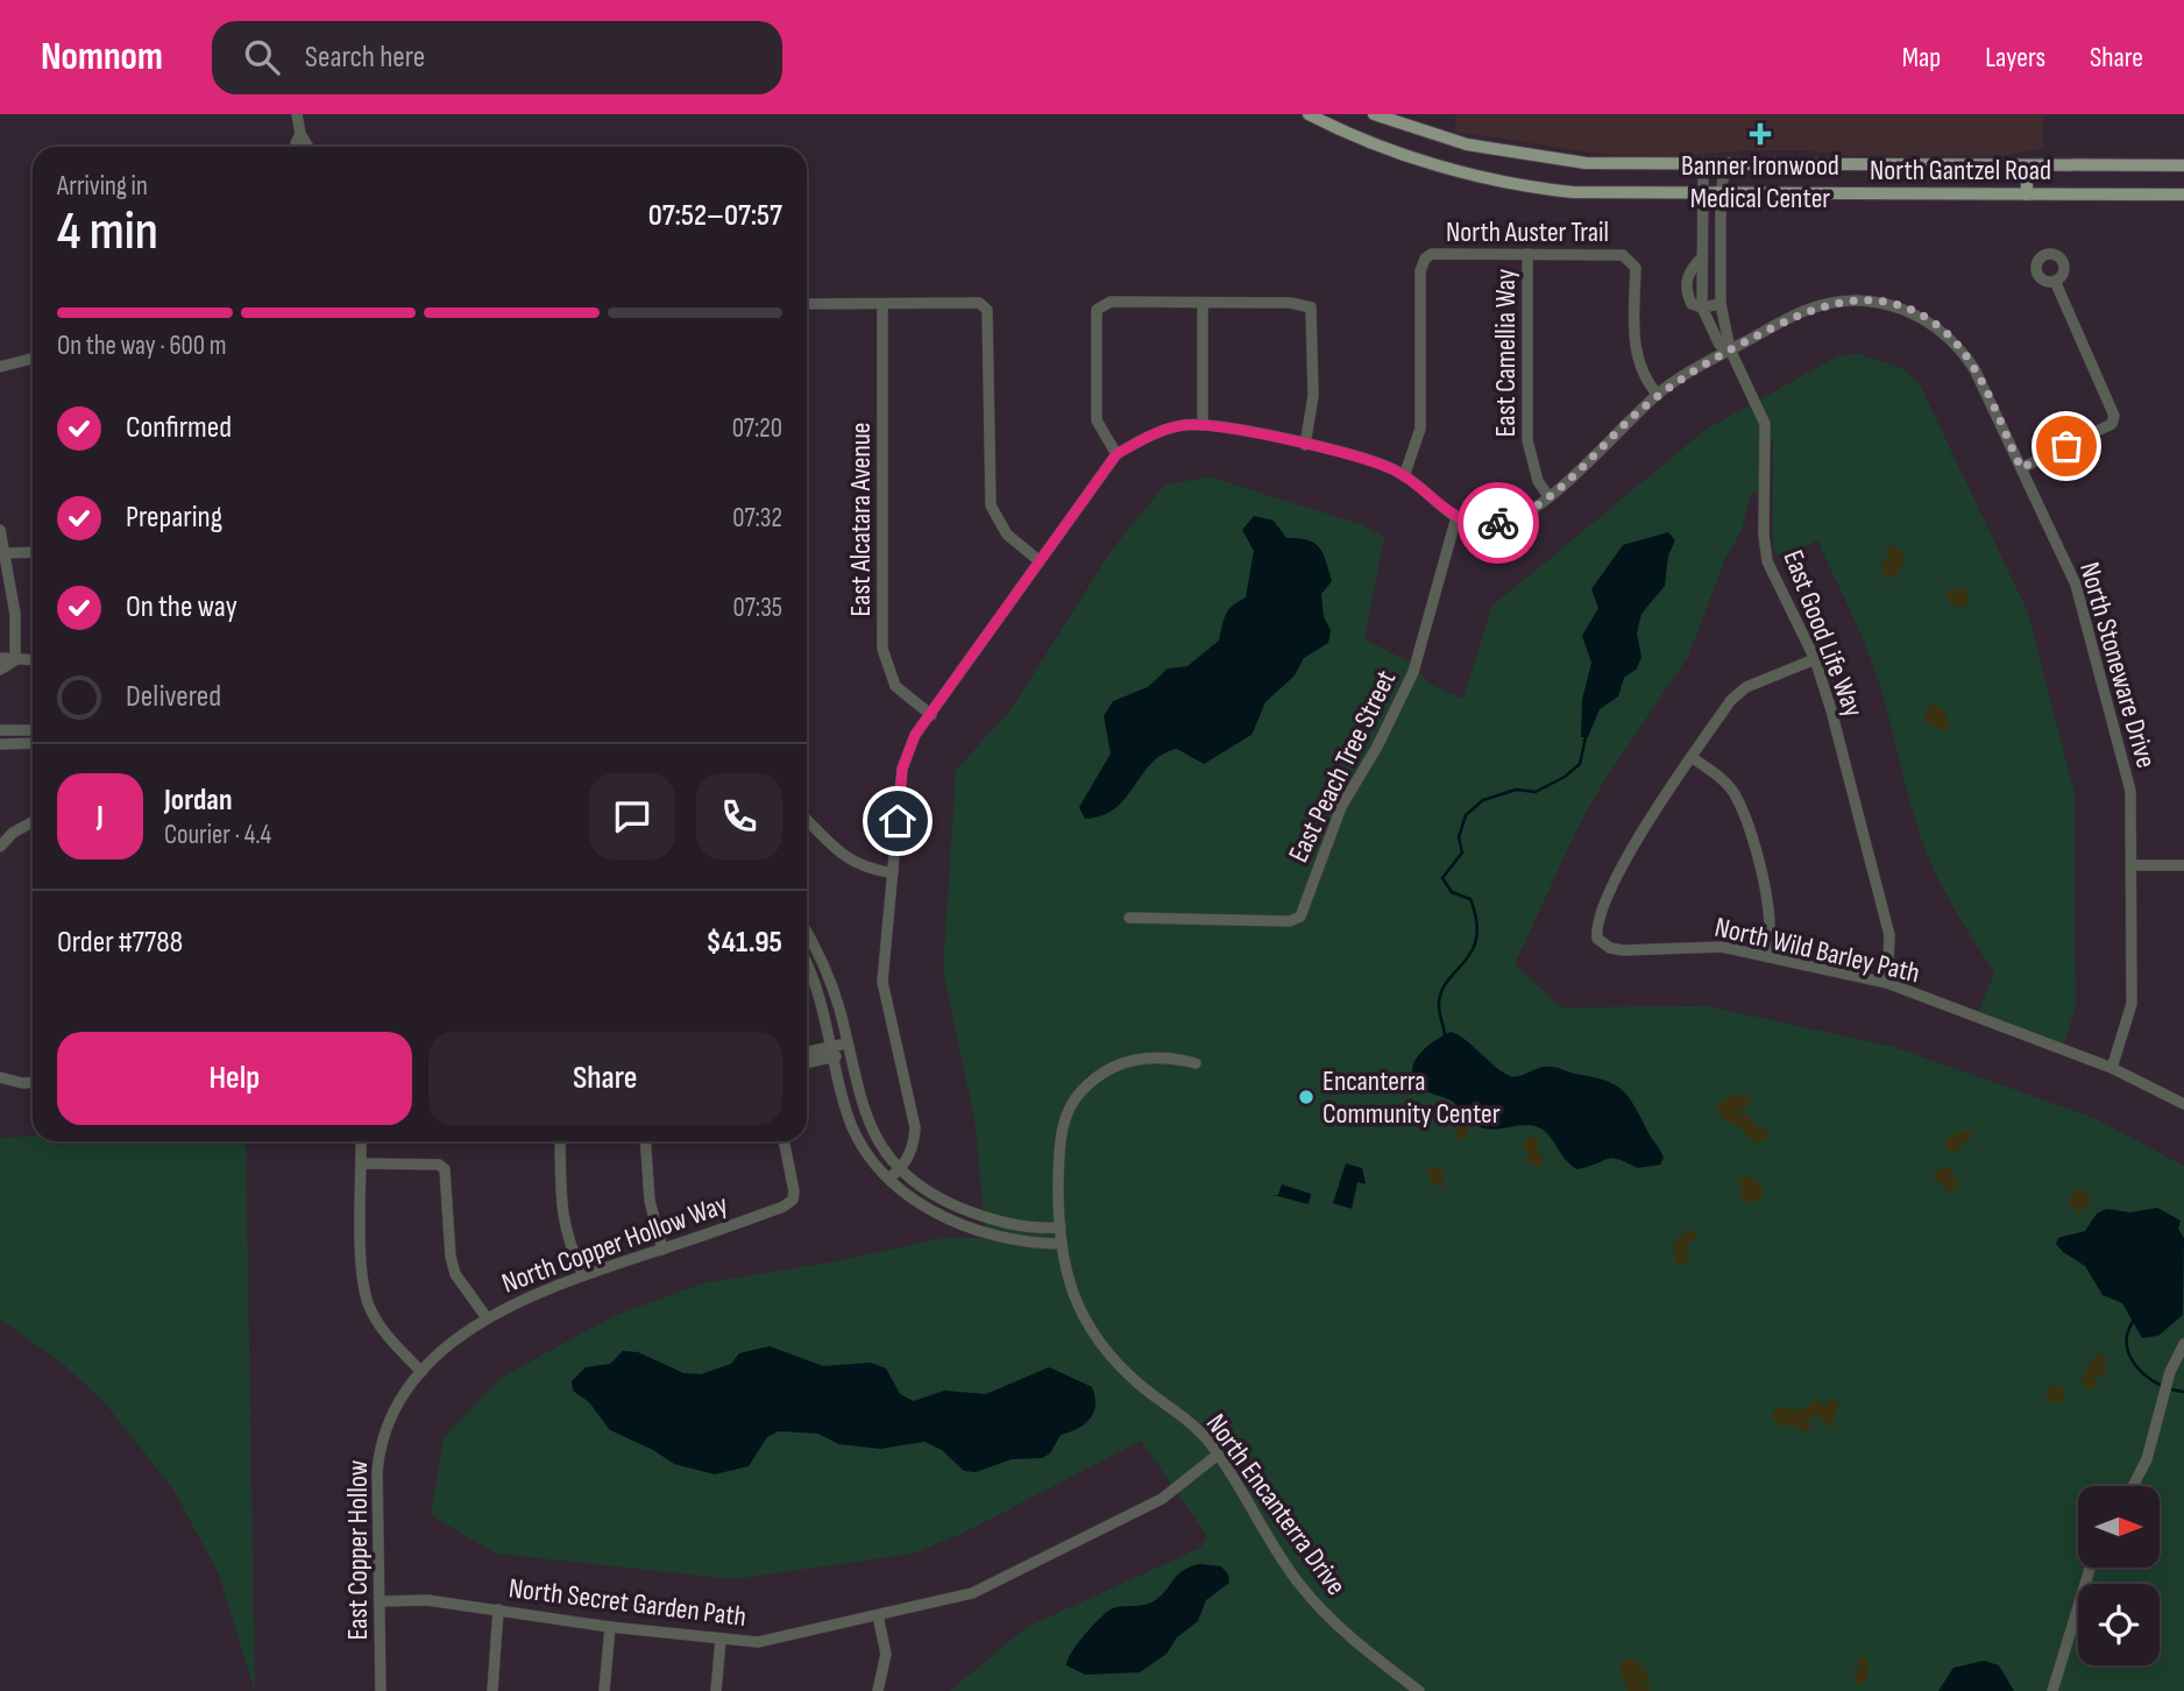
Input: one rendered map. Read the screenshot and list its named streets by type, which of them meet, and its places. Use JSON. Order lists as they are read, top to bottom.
{
  "streets": {
    "main road": ["North Gantzel Road"],
    "street": [
      "North Auster Trail",
      "East Camellia Way",
      "East Alcatara Avenue",
      "East Good Life Way",
      "North Stoneware Drive",
      "East Peach Tree Street",
      "North Wild Barley Path",
      "North Copper Hollow Way",
      "North Encanterra Drive",
      "East Copper Hollow",
      "North Secret Garden Path"
    ]
  },
  "crossings": [
    ["North Gantzel Road", "East Good Life Way"],
    ["North Auster Trail", "East Camellia Way"],
    ["North Auster Trail", "North Stoneware Drive"],
    ["East Camellia Way", "North Stoneware Drive"],
    ["East Alcatara Avenue", "North Stoneware Drive"],
    ["East Good Life Way", "North Stoneware Drive"],
    ["East Good Life Way", "North Wild Barley Path"],
    ["North Stoneware Drive", "East Peach Tree Street"],
    ["North Stoneware Drive", "North Wild Barley Path"],
    ["North Copper Hollow Way", "East Copper Hollow"],
    ["North Encanterra Drive", "North Secret Garden Path"],
    ["East Copper Hollow", "North Secret Garden Path"]
  ],
  "places": {
    "health": ["Banner Ironwood Medical Center"],
    "other": ["Encanterra Community Center"]
  },
  "north": "right",
  "page": {
    "header": "Nomnom",
    "search": "Search here",
    "nav": ["Map", "Layers", "Share"],
    "heading": ["4 min", "Arriving in", "07:52–07:57"],
    "panel": [
      "Jordan",
      "Courier · 4.4",
      "Order #7788",
      "$41.95"
    ],
    "bar": "On the way · 600 m",
    "list": [
      ["Confirmed", "07:20"],
      ["Preparing", "07:32"],
      ["On the way", "07:35"],
      "Delivered"
    ],
    "round": "J",
    "buttons": ["Help", "Share"]
  }
}
